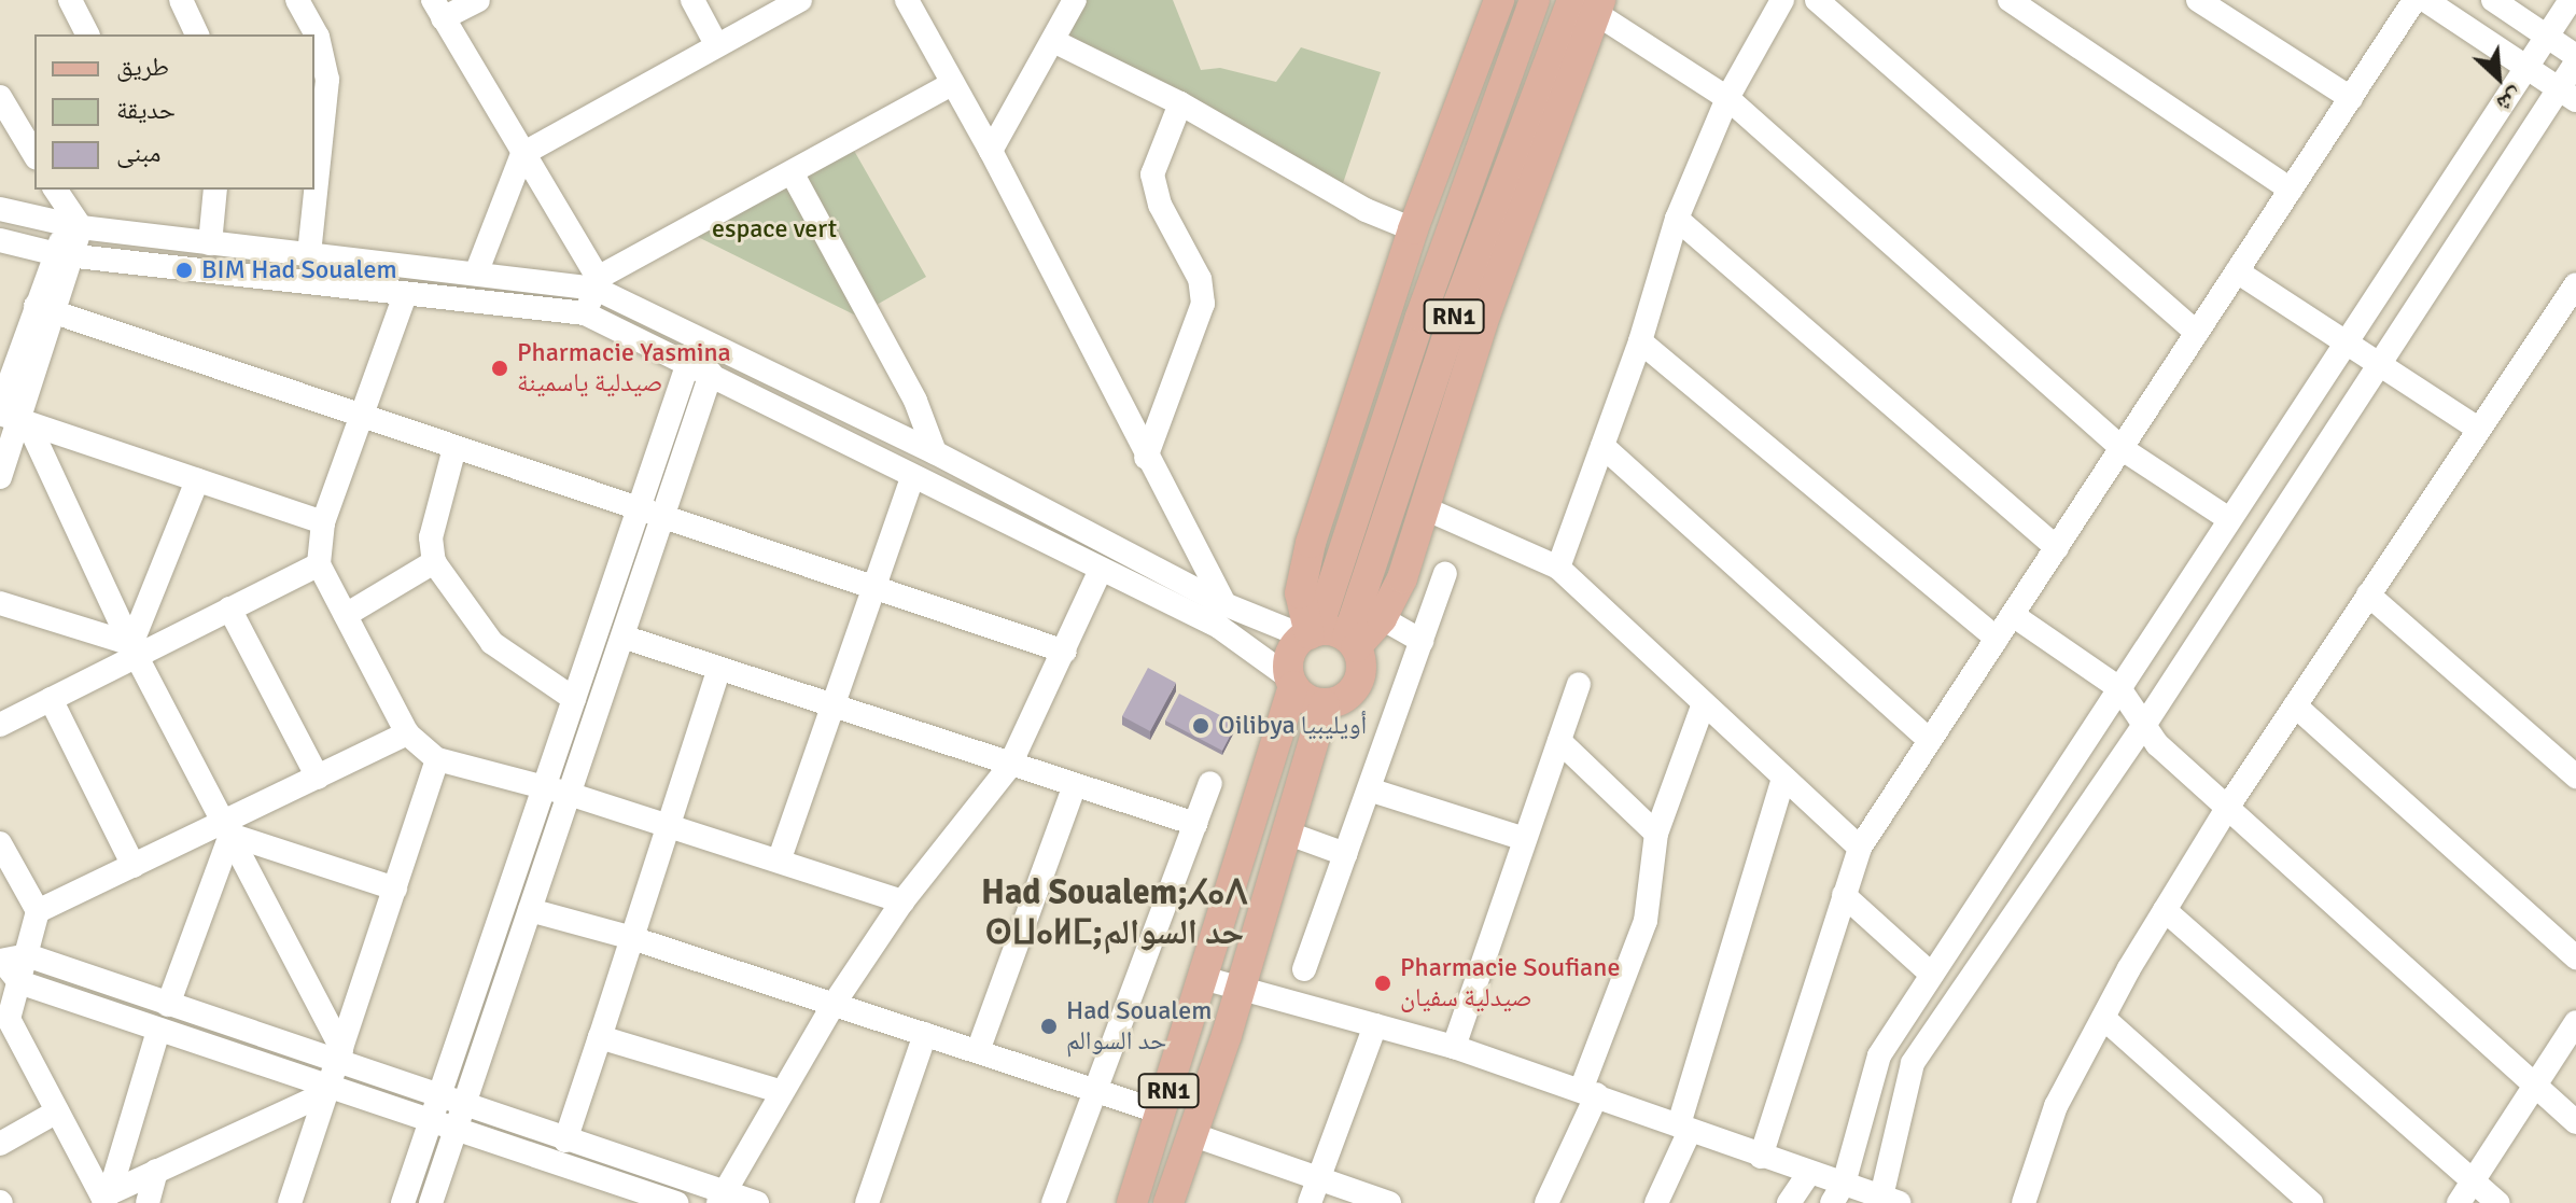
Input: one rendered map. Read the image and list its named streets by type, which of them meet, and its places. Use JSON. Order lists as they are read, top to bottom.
{
  "streets": {
    "main road": ["RN1"]
  },
  "districts": ["Had Soualem;ⵃⴰⴷ ⵙⵡⴰⵍⵎ;حد السوالم"],
  "parks": ["espace vert"],
  "places": [
    "BIM Had Soualem",
    "Pharmacie Yasmina صيدلية ياسمينة",
    "Oilibya أويليبيا",
    "Pharmacie Soufiane صيدلية سفيان",
    "Had Soualem حد السوالم"
  ],
  "legend": ["طريق", "حديقة", "مبنى"],
  "north": "bottom right"
}
